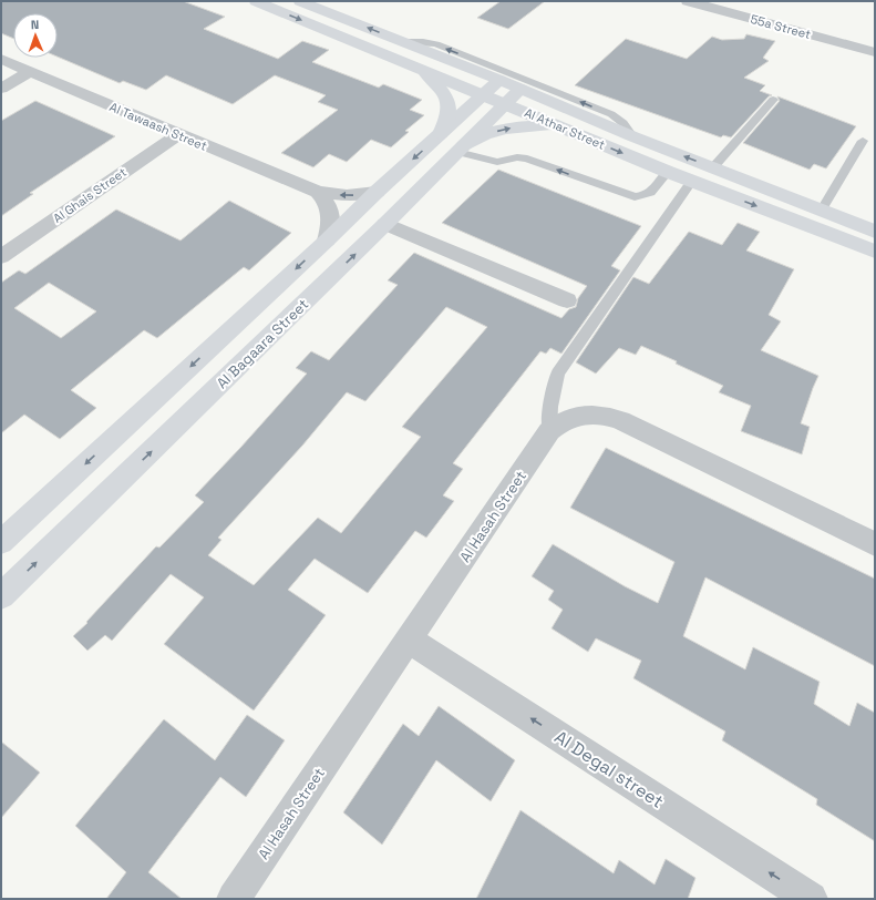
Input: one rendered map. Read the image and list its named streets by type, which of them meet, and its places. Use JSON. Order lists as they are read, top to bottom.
{
  "streets": {
    "main road": ["Al Athar Street", "Al Bagaara Street"],
    "street": [
      "55a Street",
      "Al Tawaash Street",
      "Al Ghais Street",
      "Al Hasah Street",
      "Al Degal street"
    ]
  },
  "crossings": [
    ["Al Tawaash Street", "Al Ghais Street"],
    ["Al Athar Street", "Al Bagaara Street"],
    ["Al Hasah Street", "Al Degal street"]
  ],
  "one_way": ["Al Degal street"],
  "north": "top"
}
